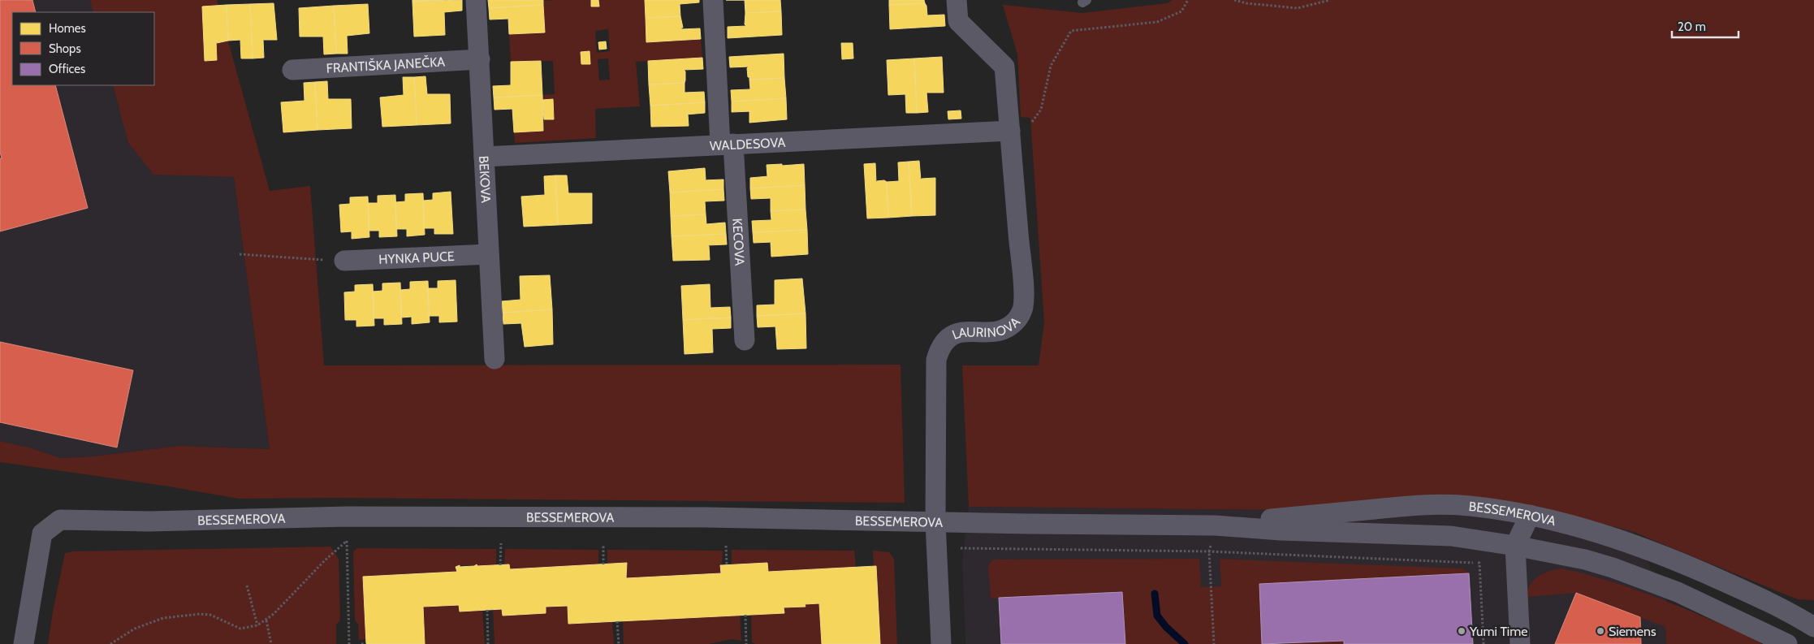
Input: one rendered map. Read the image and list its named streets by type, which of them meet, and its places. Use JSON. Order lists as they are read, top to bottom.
{
  "streets": {
    "street": [
      "FRANTIŠKA JANEČKA",
      "WALDESOVA",
      "BEKOVA",
      "KECOVA",
      "HYNKA PUCE",
      "LAURINOVA",
      "BESSEMEROVA"
    ]
  },
  "crossings": [
    ["FRANTIŠKA JANEČKA", "BEKOVA"],
    ["WALDESOVA", "BEKOVA"],
    ["WALDESOVA", "KECOVA"],
    ["WALDESOVA", "LAURINOVA"],
    ["BEKOVA", "HYNKA PUCE"],
    ["LAURINOVA", "BESSEMEROVA"]
  ],
  "places": ["Yumi Time", "Siemens"],
  "legend": ["Homes", "Shops", "Offices"],
  "scale_bar": "20 m"
}
